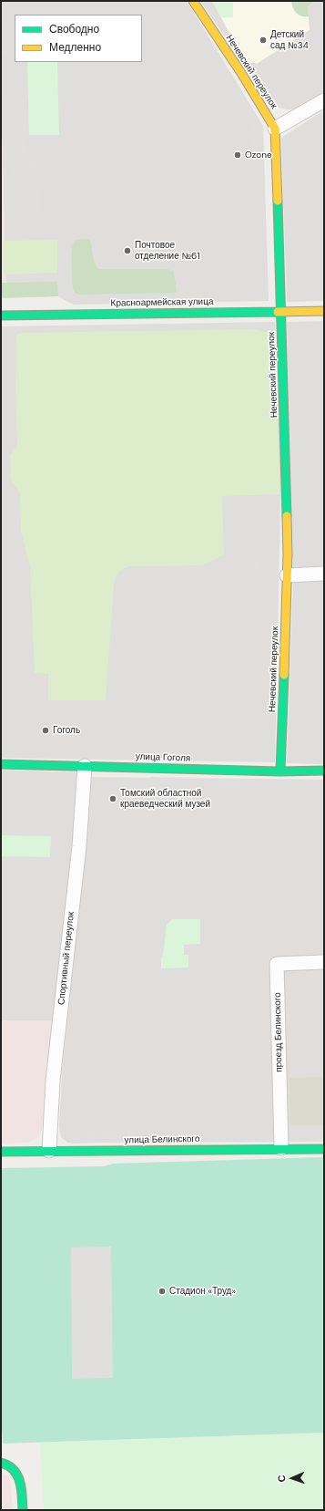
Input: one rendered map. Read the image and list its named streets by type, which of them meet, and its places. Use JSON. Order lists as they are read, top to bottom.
{
  "streets": {
    "street": [
      "Нечевский переулок",
      "Красноармейская улица",
      "улица Гоголя",
      "Спортивный переулок",
      "проезд Белинского",
      "улица Белинского"
    ]
  },
  "crossings": [
    ["Нечевский переулок", "Красноармейская улица"],
    ["Нечевский переулок", "улица Гоголя"],
    ["улица Гоголя", "Спортивный переулок"],
    ["Спортивный переулок", "улица Белинского"],
    ["проезд Белинского", "улица Белинского"]
  ],
  "places": [
    "Детский сад №34",
    "Ozone",
    "Почтовое отделение №61",
    "Гоголь",
    "Томский областной краеведческий музей",
    "Стадион «Труд»"
  ],
  "legend": ["Свободно", "Медленно"],
  "north": "left"
}
